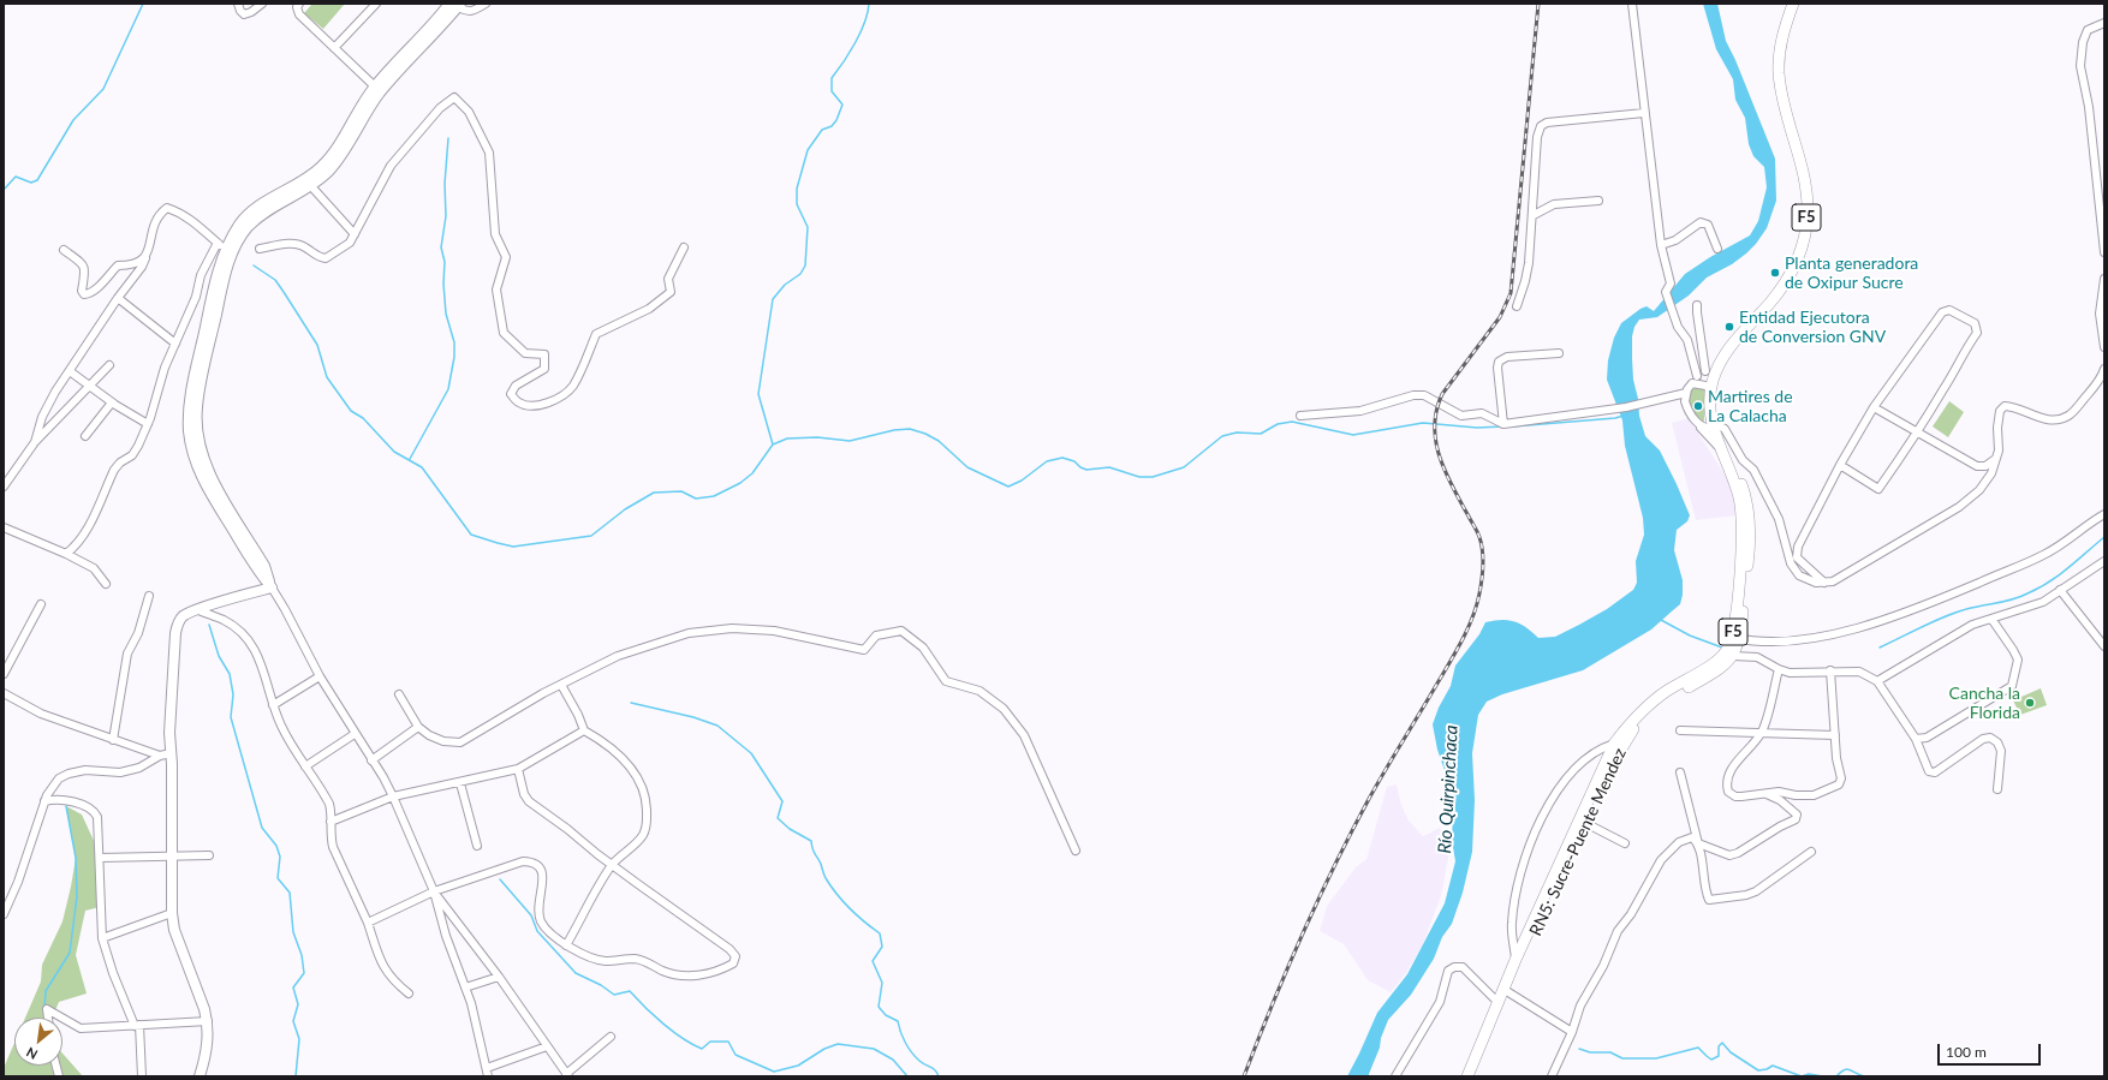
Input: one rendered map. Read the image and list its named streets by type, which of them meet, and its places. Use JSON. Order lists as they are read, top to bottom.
{
  "streets": {
    "highway": ["F5", "RN5: Sucre-Puente Mendez"]
  },
  "water": ["Río Quirpinchaca"],
  "places": [
    "Planta generadora de Oxipur Sucre",
    "Entidad Ejecutora de Conversion GNV",
    "Martires de La Calacha",
    "Cancha la Florida"
  ],
  "scale_bar": "100 m",
  "north": "bottom left"
}
